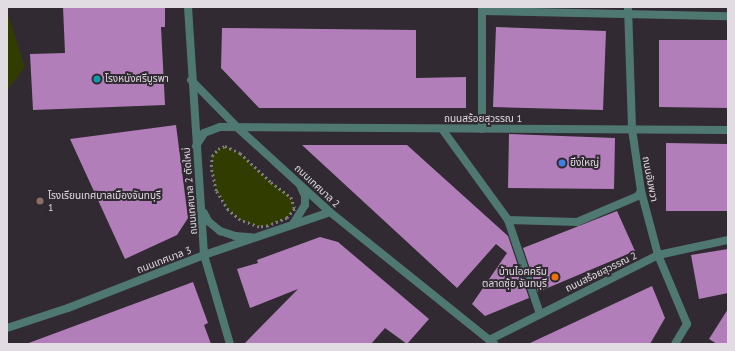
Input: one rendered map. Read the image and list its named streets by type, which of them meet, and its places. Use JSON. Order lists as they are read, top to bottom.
{
  "streets": {
    "street": [
      "ถนนสร้อยสุวรรณ 1",
      "ถนนอัมพวา",
      "ถนนเทศบาล 2",
      "ถนนเทศบาล 2 ตัดใหม่",
      "ถนนเทศบาล 3",
      "ถนนสร้อยสุวรรณ 2"
    ]
  },
  "crossings": [
    ["ถนนสร้อยสุวรรณ 1", "ถนนอัมพวา"],
    ["ถนนสร้อยสุวรรณ 1", "ถนนเทศบาล 2"],
    ["ถนนสร้อยสุวรรณ 1", "ถนนเทศบาล 2 ตัดใหม่"],
    ["ถนนอัมพวา", "ถนนสร้อยสุวรรณ 2"],
    ["ถนนเทศบาล 2", "ถนนเทศบาล 2 ตัดใหม่"],
    ["ถนนเทศบาล 2", "ถนนเทศบาล 3"],
    ["ถนนเทศบาล 2", "ถนนสร้อยสุวรรณ 2"],
    ["ถนนเทศบาล 2 ตัดใหม่", "ถนนเทศบาล 3"]
  ],
  "places": [
    "โรงหนังศรีบูรพา",
    "ยิ่งใหญ่",
    "โรงเรียนเทศบาลเมืองจันทบุรี 1",
    "บ้านไอศครีม ตลาดซุ้ย จันทบุรี"
  ]
}
